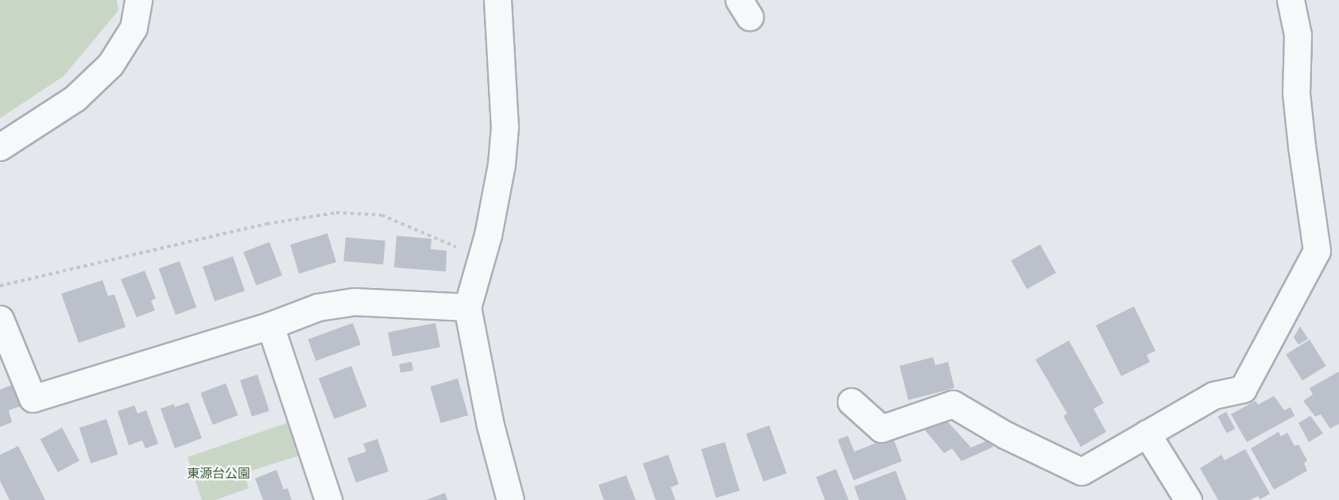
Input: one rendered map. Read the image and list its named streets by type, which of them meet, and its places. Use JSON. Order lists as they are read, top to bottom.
{
  "parks": ["東源台公園"]
}
